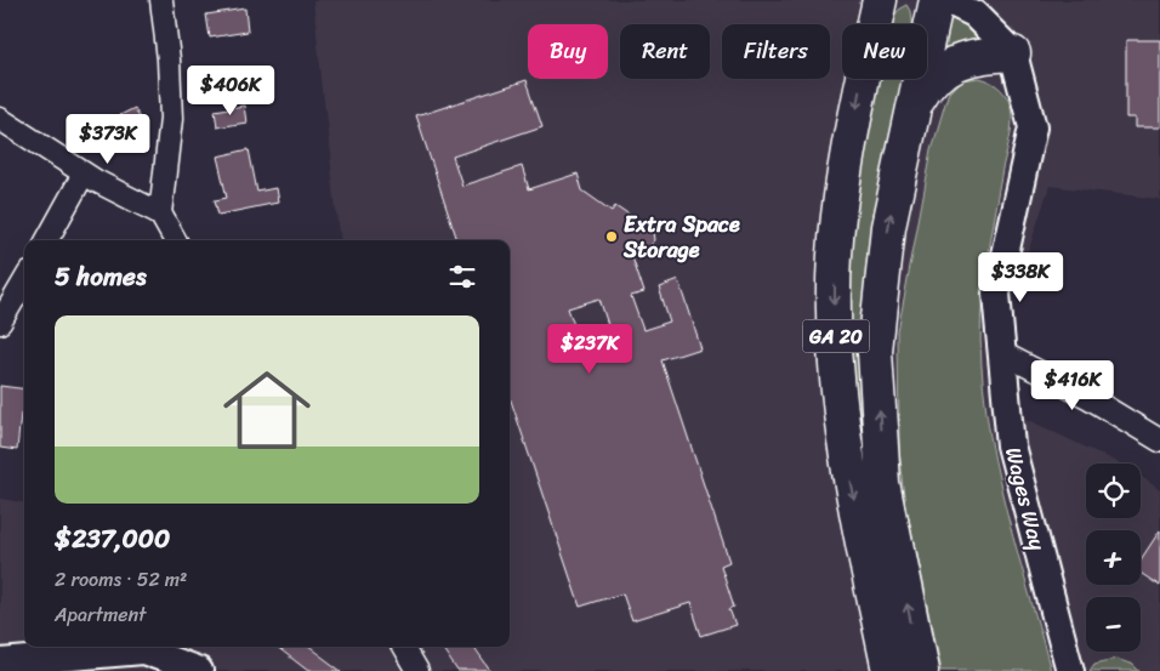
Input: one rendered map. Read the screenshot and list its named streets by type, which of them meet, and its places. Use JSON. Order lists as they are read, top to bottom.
{
  "streets": {
    "highway": ["GA 20"],
    "street": ["Wages Way"]
  },
  "places": ["Extra Space Storage"],
  "page": {
    "chip": [
      "Buy",
      "Rent",
      "Filters",
      "New"
    ],
    "price": [
      "$406K",
      "$373K",
      "$338K",
      "$237K",
      "$416K"
    ],
    "heading": "5 homes",
    "list": [
      {
        "name": "$237,000",
        "note": "2 rooms · 52 m² · Apartment"
      }
    ],
    "map_buttons": ["+", "−"]
  }
}
